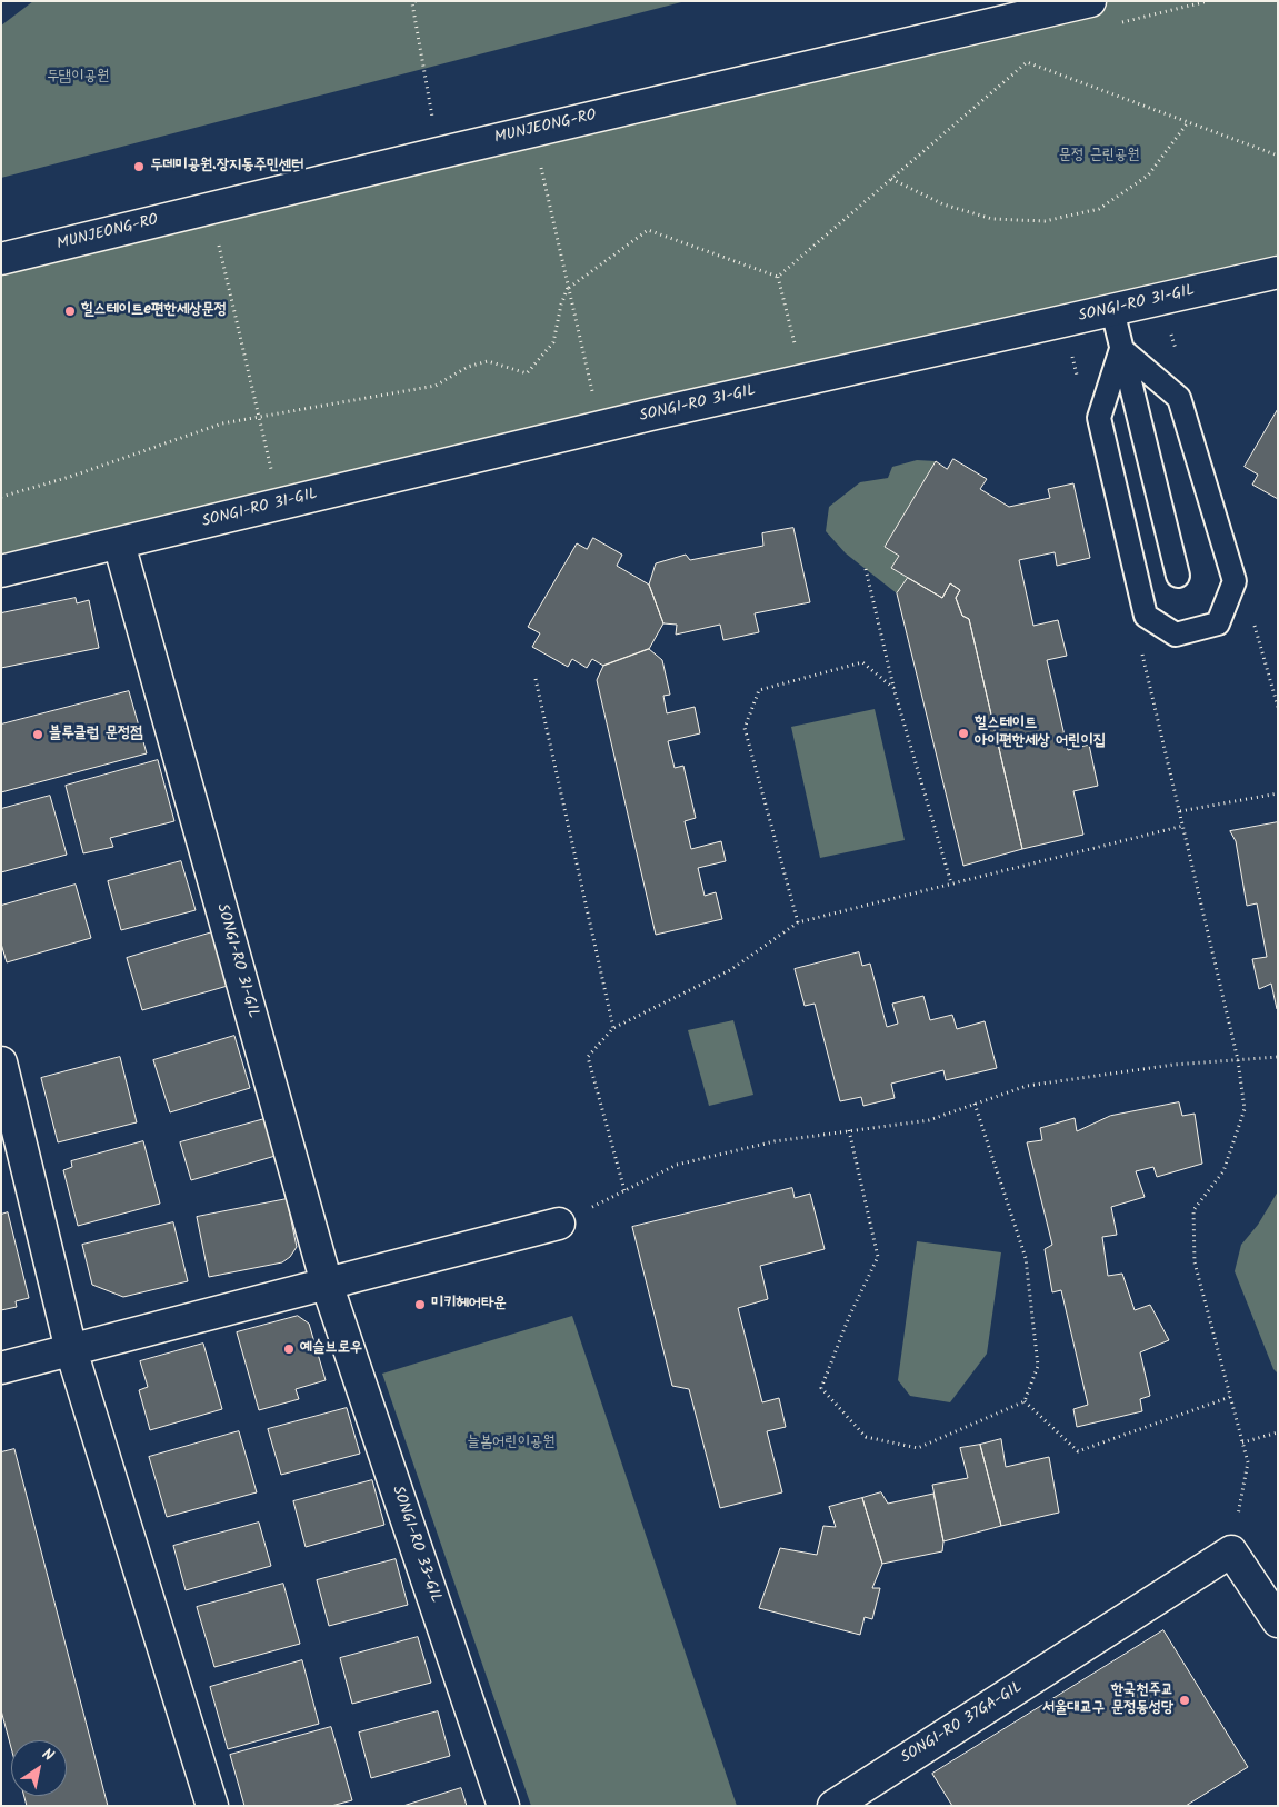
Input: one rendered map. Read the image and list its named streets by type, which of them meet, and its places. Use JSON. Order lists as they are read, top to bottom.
{
  "streets": {
    "street": [
      "MUNJEONG-RO",
      "SONGI-RO 31-GIL",
      "SONGI-RO 33-GIL",
      "SONGI-RO 37GA-GIL"
    ]
  },
  "crossings": [
    ["SONGI-RO 31-GIL", "SONGI-RO 33-GIL"]
  ],
  "parks": ["두댐이공원", "문정 근린공원", "늘봄어린이공원"],
  "places": [
    "두데미공원.장지동주민센터",
    "힐스테이트e편한세상문정",
    "힐스테이트 아이편한세상 어린이집",
    "블루클럽 문정점",
    "미키헤어타운",
    "예슬브로우",
    "한국천주교 서울대교구 문정동성당"
  ],
  "north": "top right"
}
